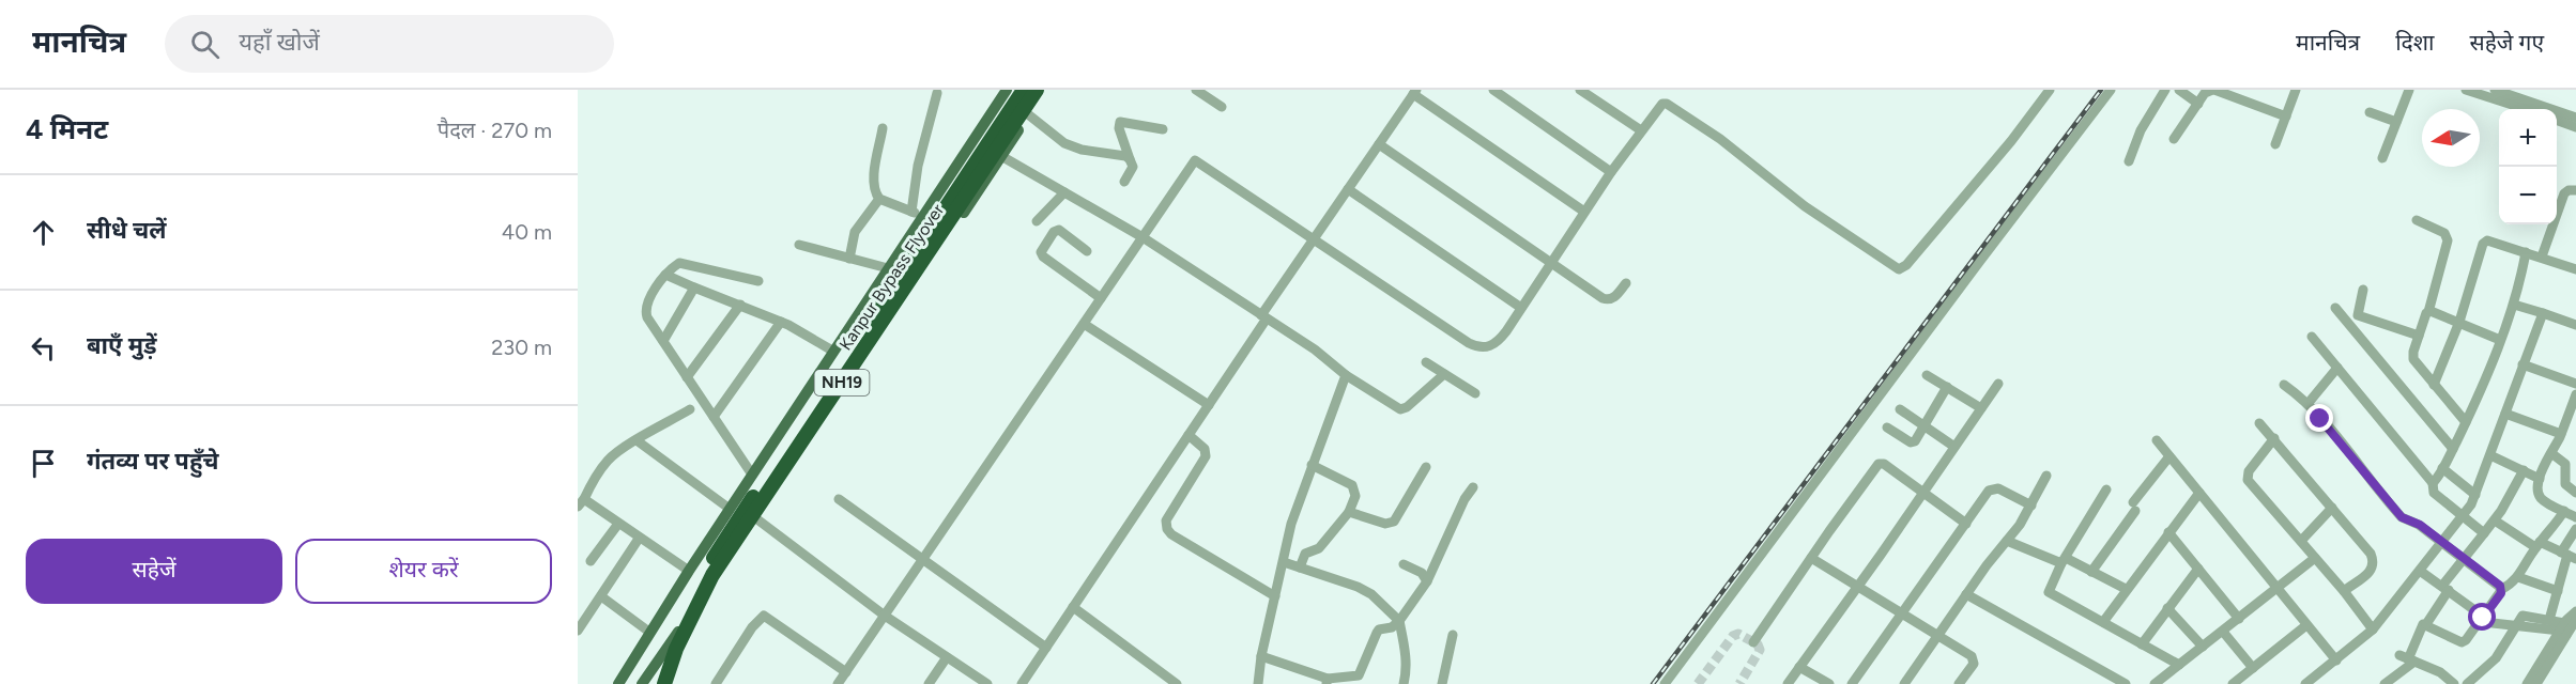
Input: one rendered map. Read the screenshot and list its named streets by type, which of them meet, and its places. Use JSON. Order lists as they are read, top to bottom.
{
  "streets": {
    "highway": ["Kanpur Bypass Flyover", "NH19"]
  },
  "north": "left",
  "page": {
    "header": "मानचित्र",
    "search": "यहाँ खोजें",
    "nav": ["मानचित्र", "दिशा", "सहेजे गए"],
    "heading": ["4 मिनट", "पैदल · 270 m"],
    "map_buttons": ["+", "−"],
    "list": [
      ["सीधे चलें", "40 m"],
      ["बाएँ मुड़ें", "230 m"],
      "गंतव्य पर पहुँचे"
    ],
    "buttons": ["सहेजें", "शेयर करें"]
  }
}
